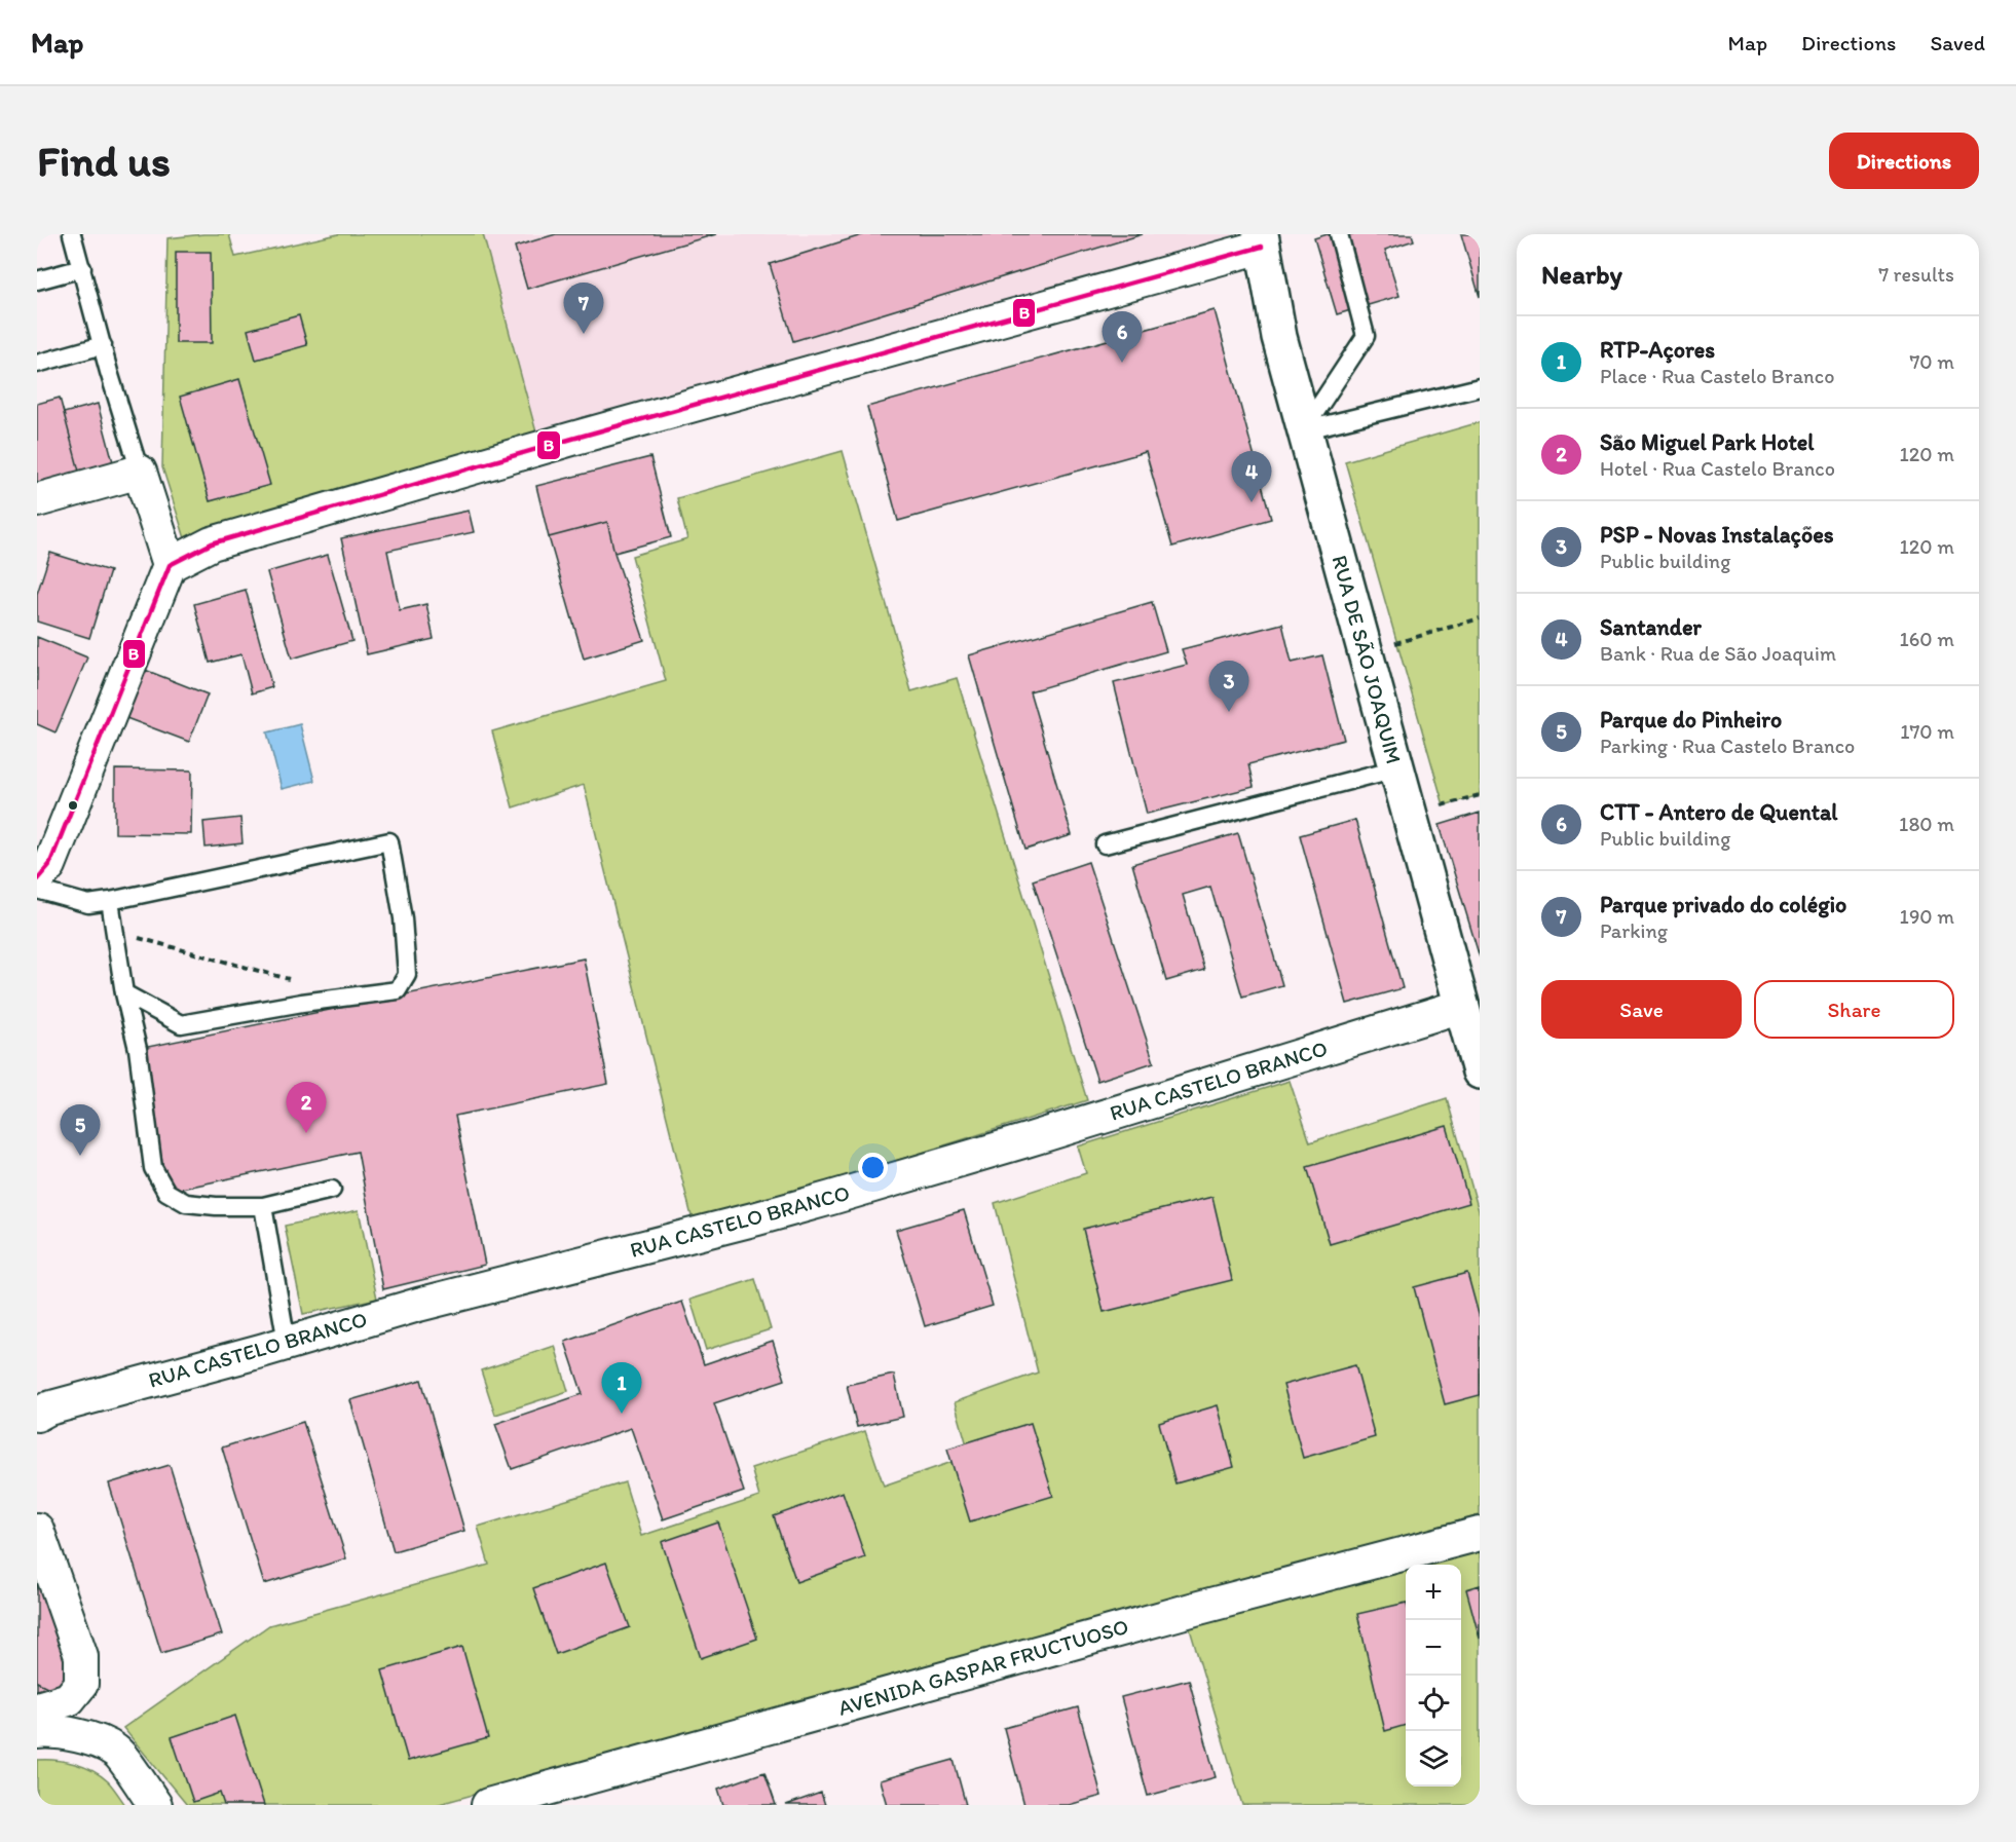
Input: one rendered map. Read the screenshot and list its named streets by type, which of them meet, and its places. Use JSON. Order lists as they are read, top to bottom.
{
  "streets": {
    "main road": ["RUA DE SÃO JOAQUIM"],
    "street": ["RUA CASTELO BRANCO", "AVENIDA GASPAR FRUCTUOSO"]
  },
  "crossings": [
    ["RUA DE SÃO JOAQUIM", "RUA CASTELO BRANCO"]
  ],
  "lines": ["transit line B"],
  "page": {
    "header": "Map",
    "nav": ["Map", "Directions", "Saved"],
    "buttons": [
      "Directions",
      ["Save", "Share"]
    ],
    "title": "Find us",
    "heading": ["Nearby", "7 results"],
    "pins": [
      "7",
      "6",
      "4",
      "3",
      "2",
      "5",
      "1"
    ],
    "list": [
      {
        "mark": "1",
        "name": "RTP-Açores",
        "note": "Place · Rua Castelo Branco",
        "value": "70 m"
      },
      {
        "mark": "2",
        "name": "São Miguel Park Hotel",
        "note": "Hotel · Rua Castelo Branco",
        "value": "120 m"
      },
      {
        "mark": "3",
        "name": "PSP - Novas Instalações",
        "note": "Public building",
        "value": "120 m"
      },
      {
        "mark": "4",
        "name": "Santander",
        "note": "Bank · Rua de São Joaquim",
        "value": "160 m"
      },
      {
        "mark": "5",
        "name": "Parque do Pinheiro",
        "note": "Parking · Rua Castelo Branco",
        "value": "170 m"
      },
      {
        "mark": "6",
        "name": "CTT - Antero de Quental",
        "note": "Public building",
        "value": "180 m"
      },
      {
        "mark": "7",
        "name": "Parque privado do colégio",
        "note": "Parking",
        "value": "190 m"
      }
    ],
    "map_buttons": ["+", "−"]
  }
}
